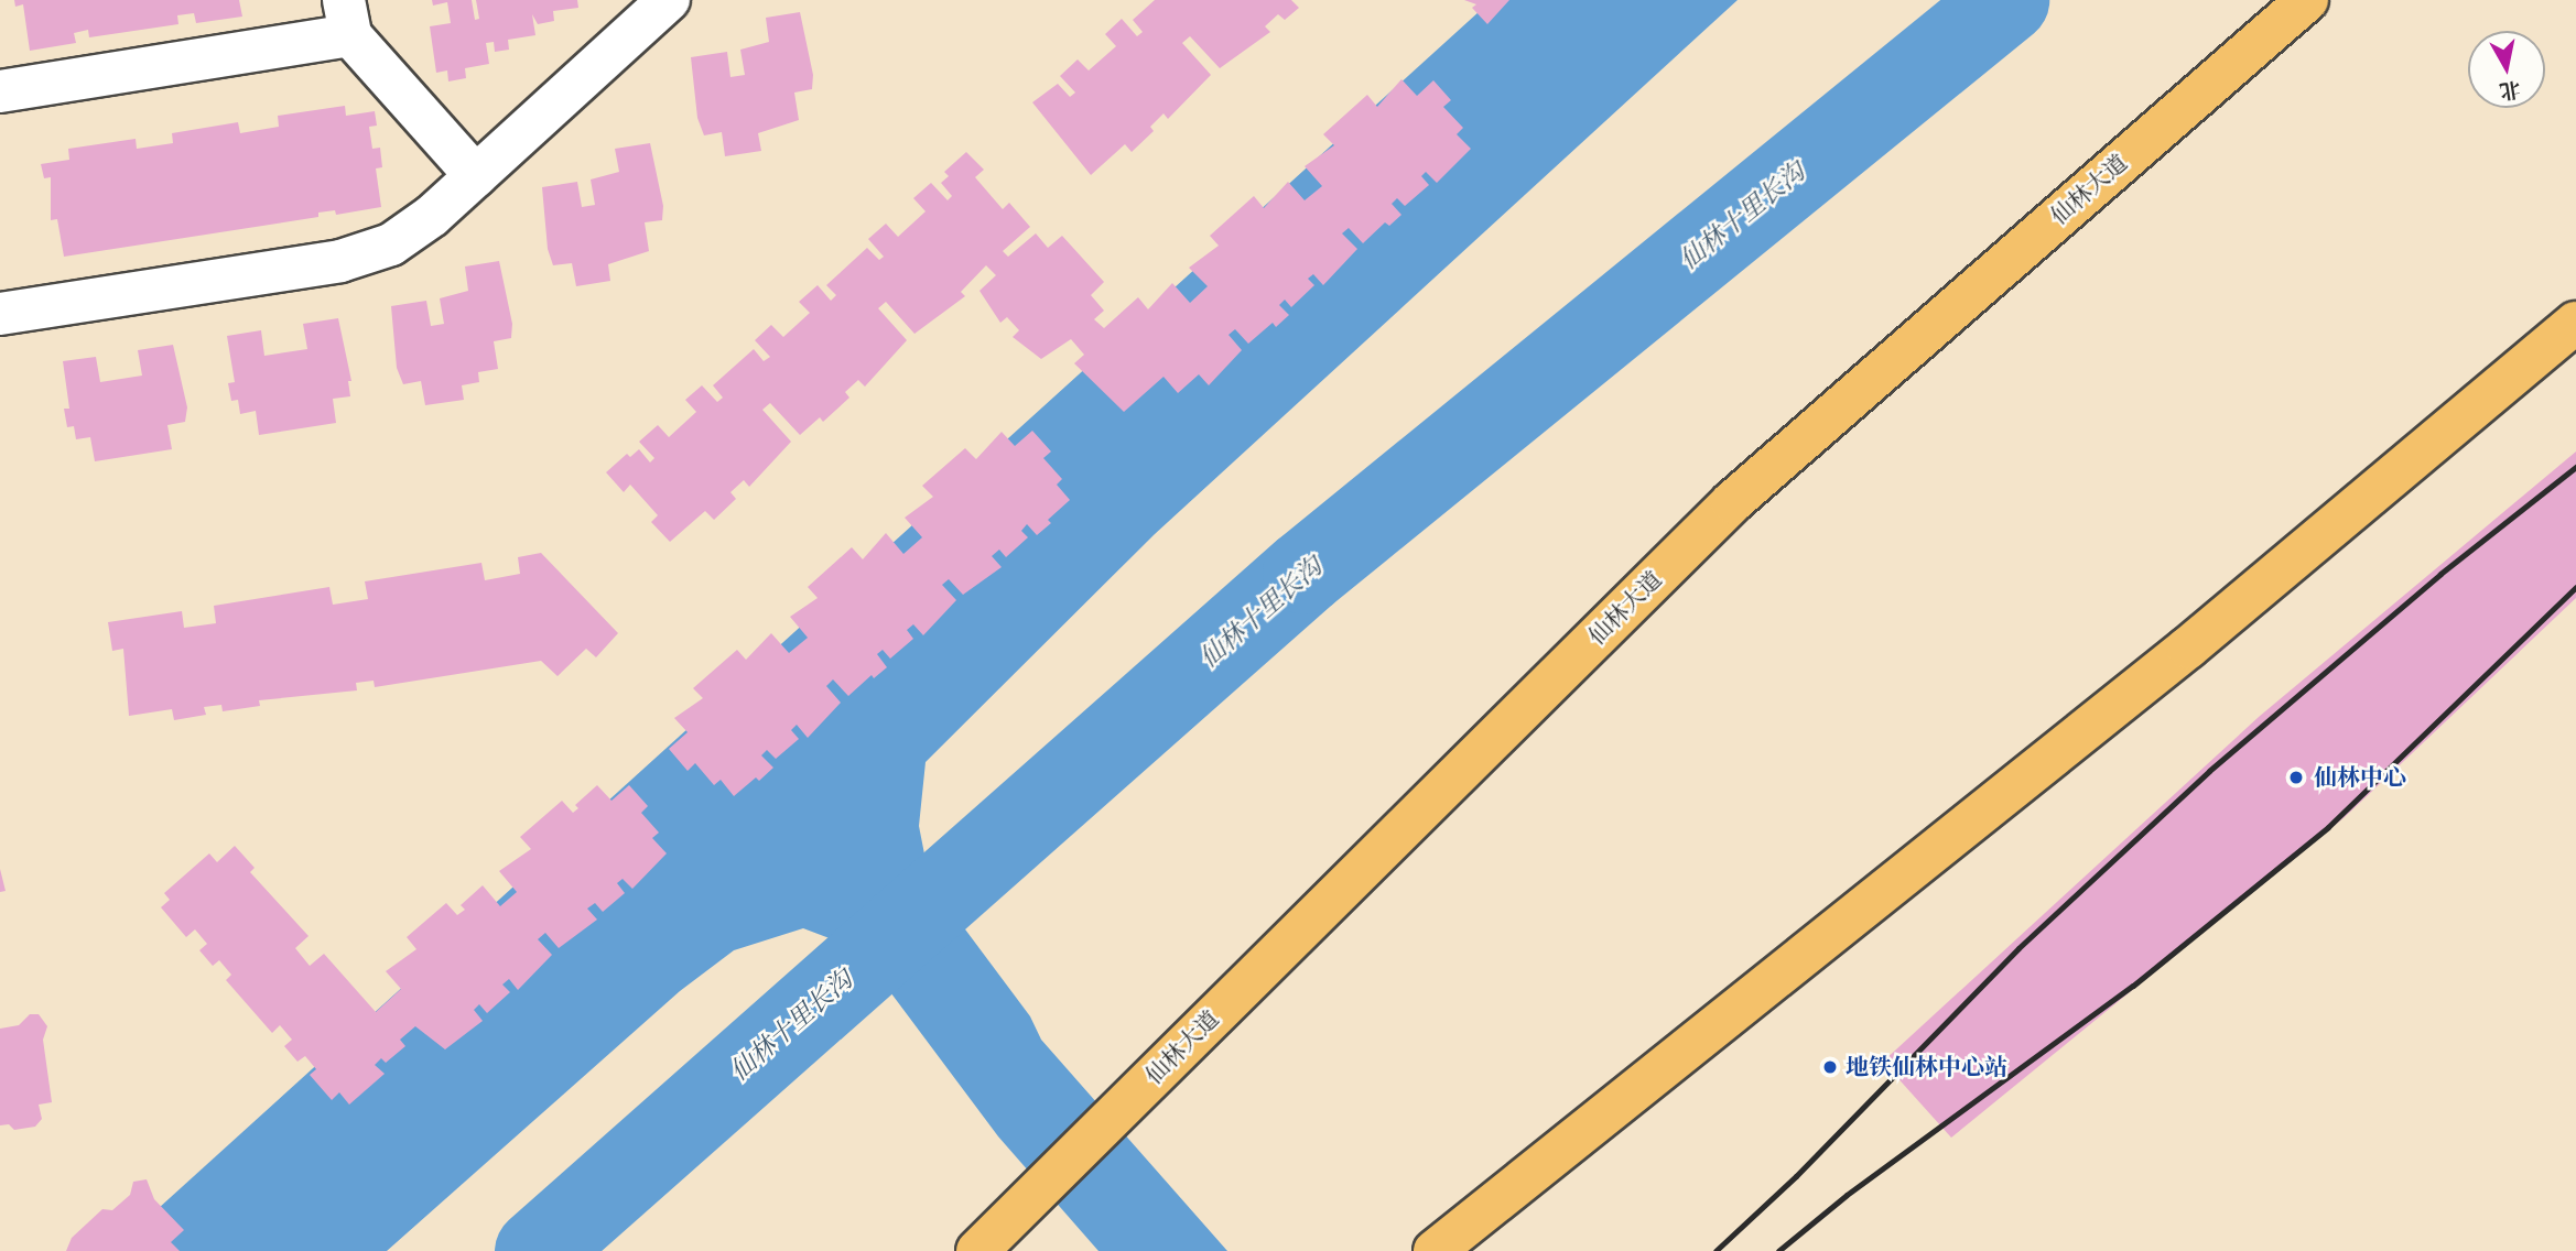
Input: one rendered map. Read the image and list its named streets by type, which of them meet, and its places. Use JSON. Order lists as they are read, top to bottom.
{
  "streets": {
    "main road": ["仙林大道"]
  },
  "water": ["仙林十里长沟"],
  "places": ["仙林中心", "地铁仙林中心站"],
  "north": "bottom"
}
